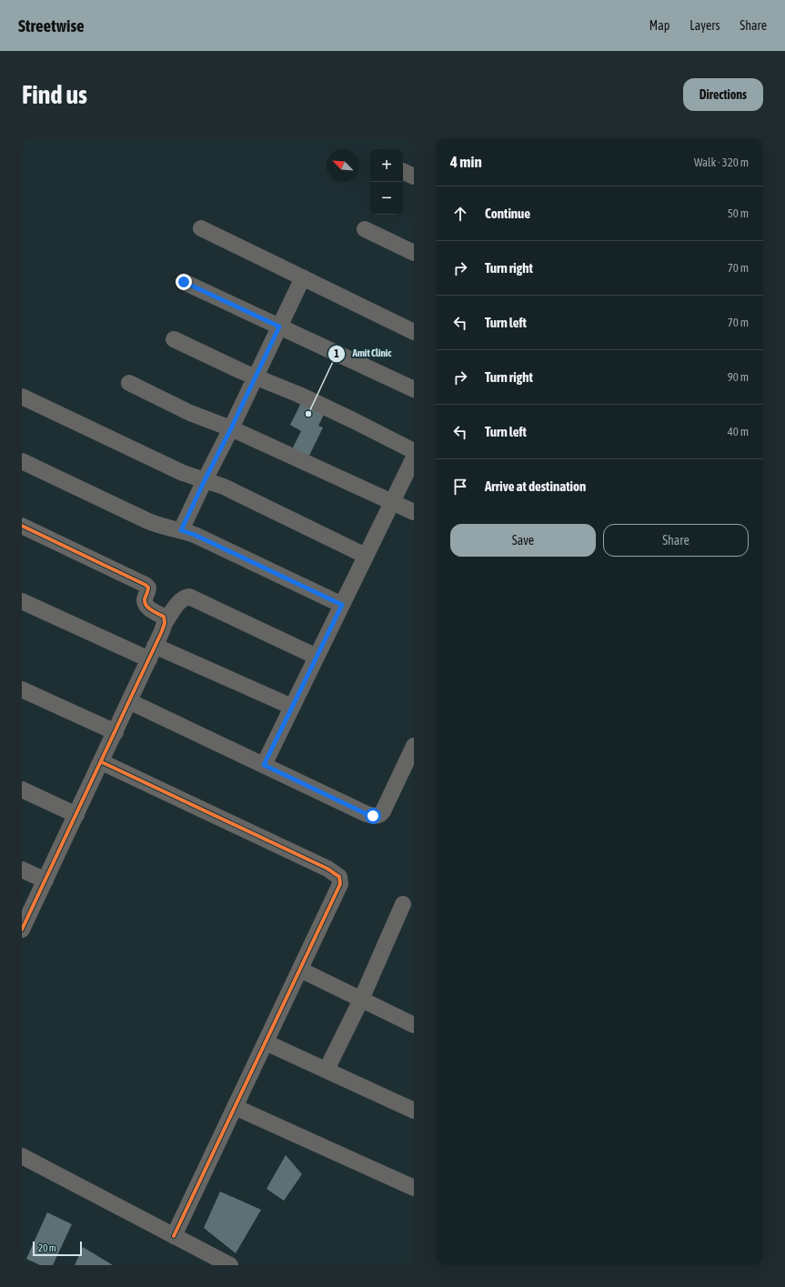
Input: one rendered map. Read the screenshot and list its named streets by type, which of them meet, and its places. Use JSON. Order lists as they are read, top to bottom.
{
  "places": ["Amit Clinic"],
  "scale_bar": "20 m",
  "north": "top left",
  "page": {
    "header": "Streetwise",
    "nav": ["Map", "Layers", "Share"],
    "buttons": [
      "Directions",
      ["Save", "Share"]
    ],
    "title": "Find us",
    "heading": ["4 min", "Walk · 320 m"],
    "map_buttons": ["+", "−"],
    "list": [
      ["Continue", "50 m"],
      ["Turn right", "70 m"],
      ["Turn left", "70 m"],
      ["Turn right", "90 m"],
      ["Turn left", "40 m"],
      "Arrive at destination"
    ],
    "scale": "20 m"
  }
}
